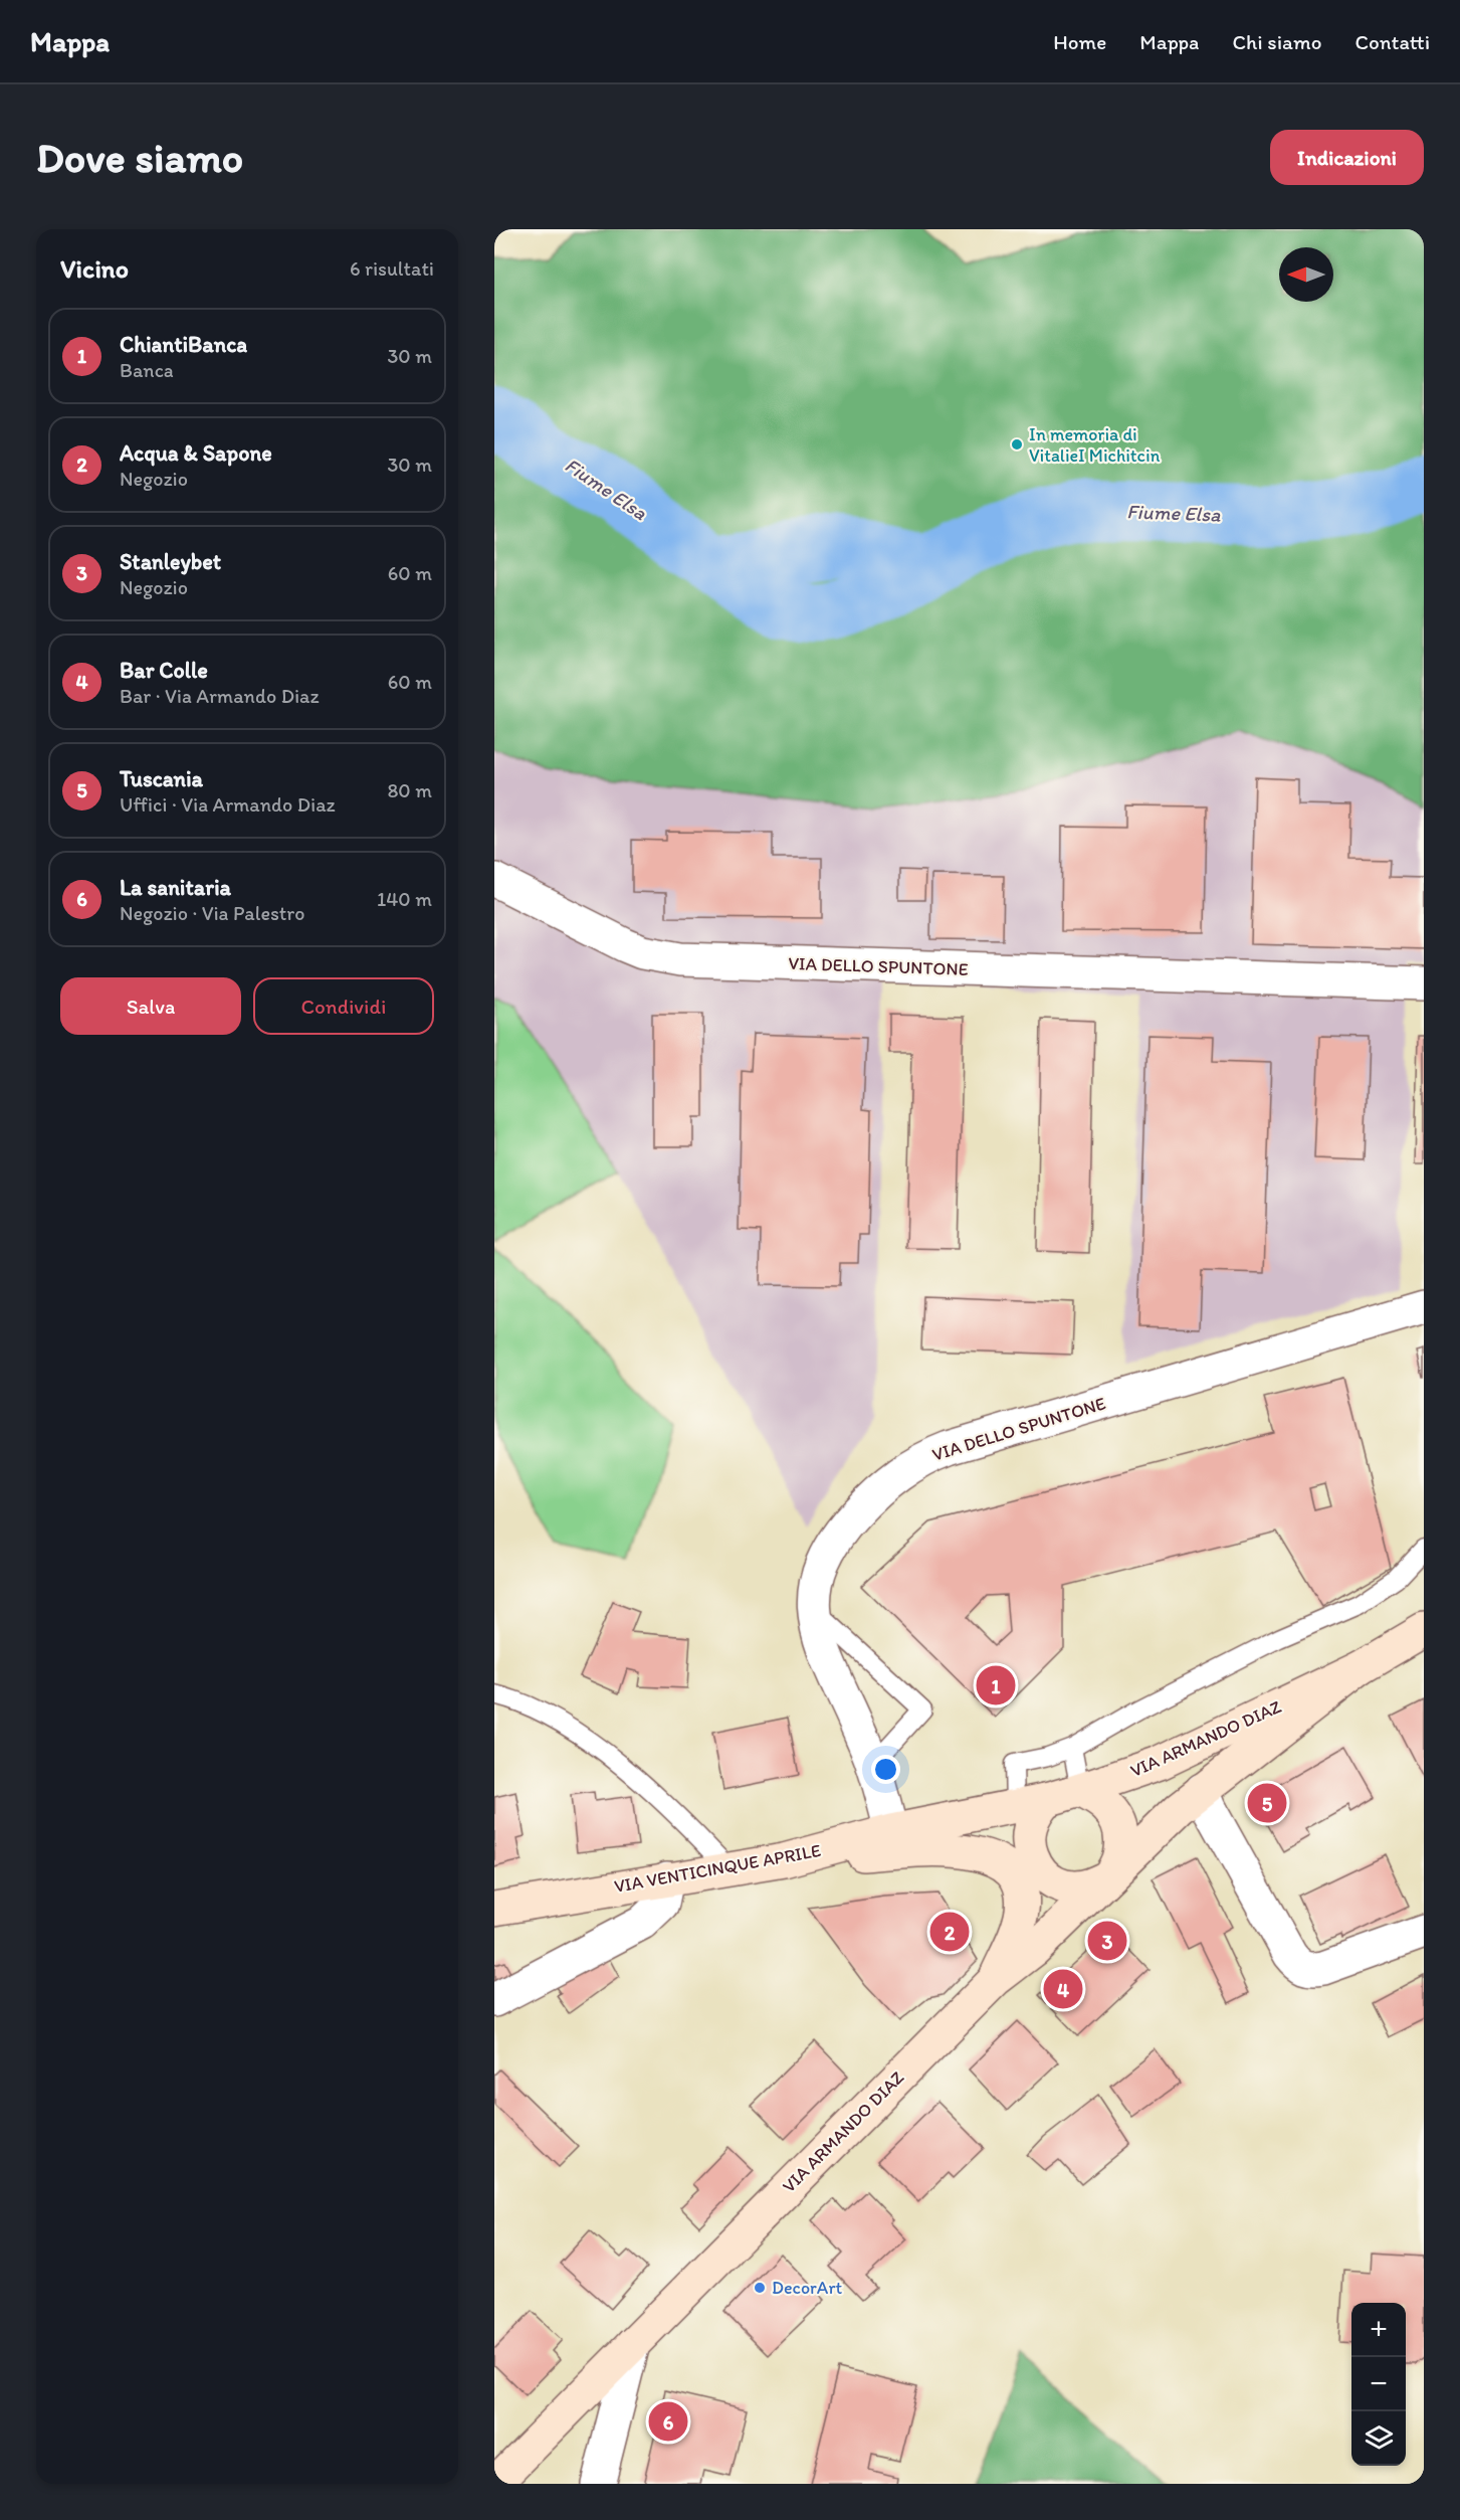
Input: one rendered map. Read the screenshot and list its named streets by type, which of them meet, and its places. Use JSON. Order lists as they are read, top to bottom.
{
  "streets": {
    "main road": ["VIA ARMANDO DIAZ", "VIA VENTICINQUE APRILE"],
    "street": ["VIA DELLO SPUNTONE"]
  },
  "crossings": [
    ["VIA DELLO SPUNTONE", "VIA VENTICINQUE APRILE"],
    ["VIA ARMANDO DIAZ", "VIA VENTICINQUE APRILE"]
  ],
  "water": ["Fiume Elsa"],
  "places": ["In memoria di VitalieI Michitcin", "DecorArt"],
  "north": "left",
  "page": {
    "header": "Mappa",
    "nav": [
      "Home",
      "Mappa",
      "Chi siamo",
      "Contatti"
    ],
    "buttons": [
      "Indicazioni",
      ["Salva", "Condividi"]
    ],
    "title": "Dove siamo",
    "heading": ["Vicino", "6 risultati"],
    "list": [
      {
        "mark": "1",
        "name": "ChiantiBanca",
        "note": "Banca",
        "value": "30 m"
      },
      {
        "mark": "2",
        "name": "Acqua & Sapone",
        "note": "Negozio",
        "value": "30 m"
      },
      {
        "mark": "3",
        "name": "Stanleybet",
        "note": "Negozio",
        "value": "60 m"
      },
      {
        "mark": "4",
        "name": "Bar Colle",
        "note": "Bar · Via Armando Diaz",
        "value": "60 m"
      },
      {
        "mark": "5",
        "name": "Tuscania",
        "note": "Uffici · Via Armando Diaz",
        "value": "80 m"
      },
      {
        "mark": "6",
        "name": "La sanitaria",
        "note": "Negozio · Via Palestro",
        "value": "140 m"
      }
    ],
    "pins": [
      "1",
      "5",
      "2",
      "3",
      "4",
      "6"
    ],
    "map_buttons": ["+", "−"]
  }
}
